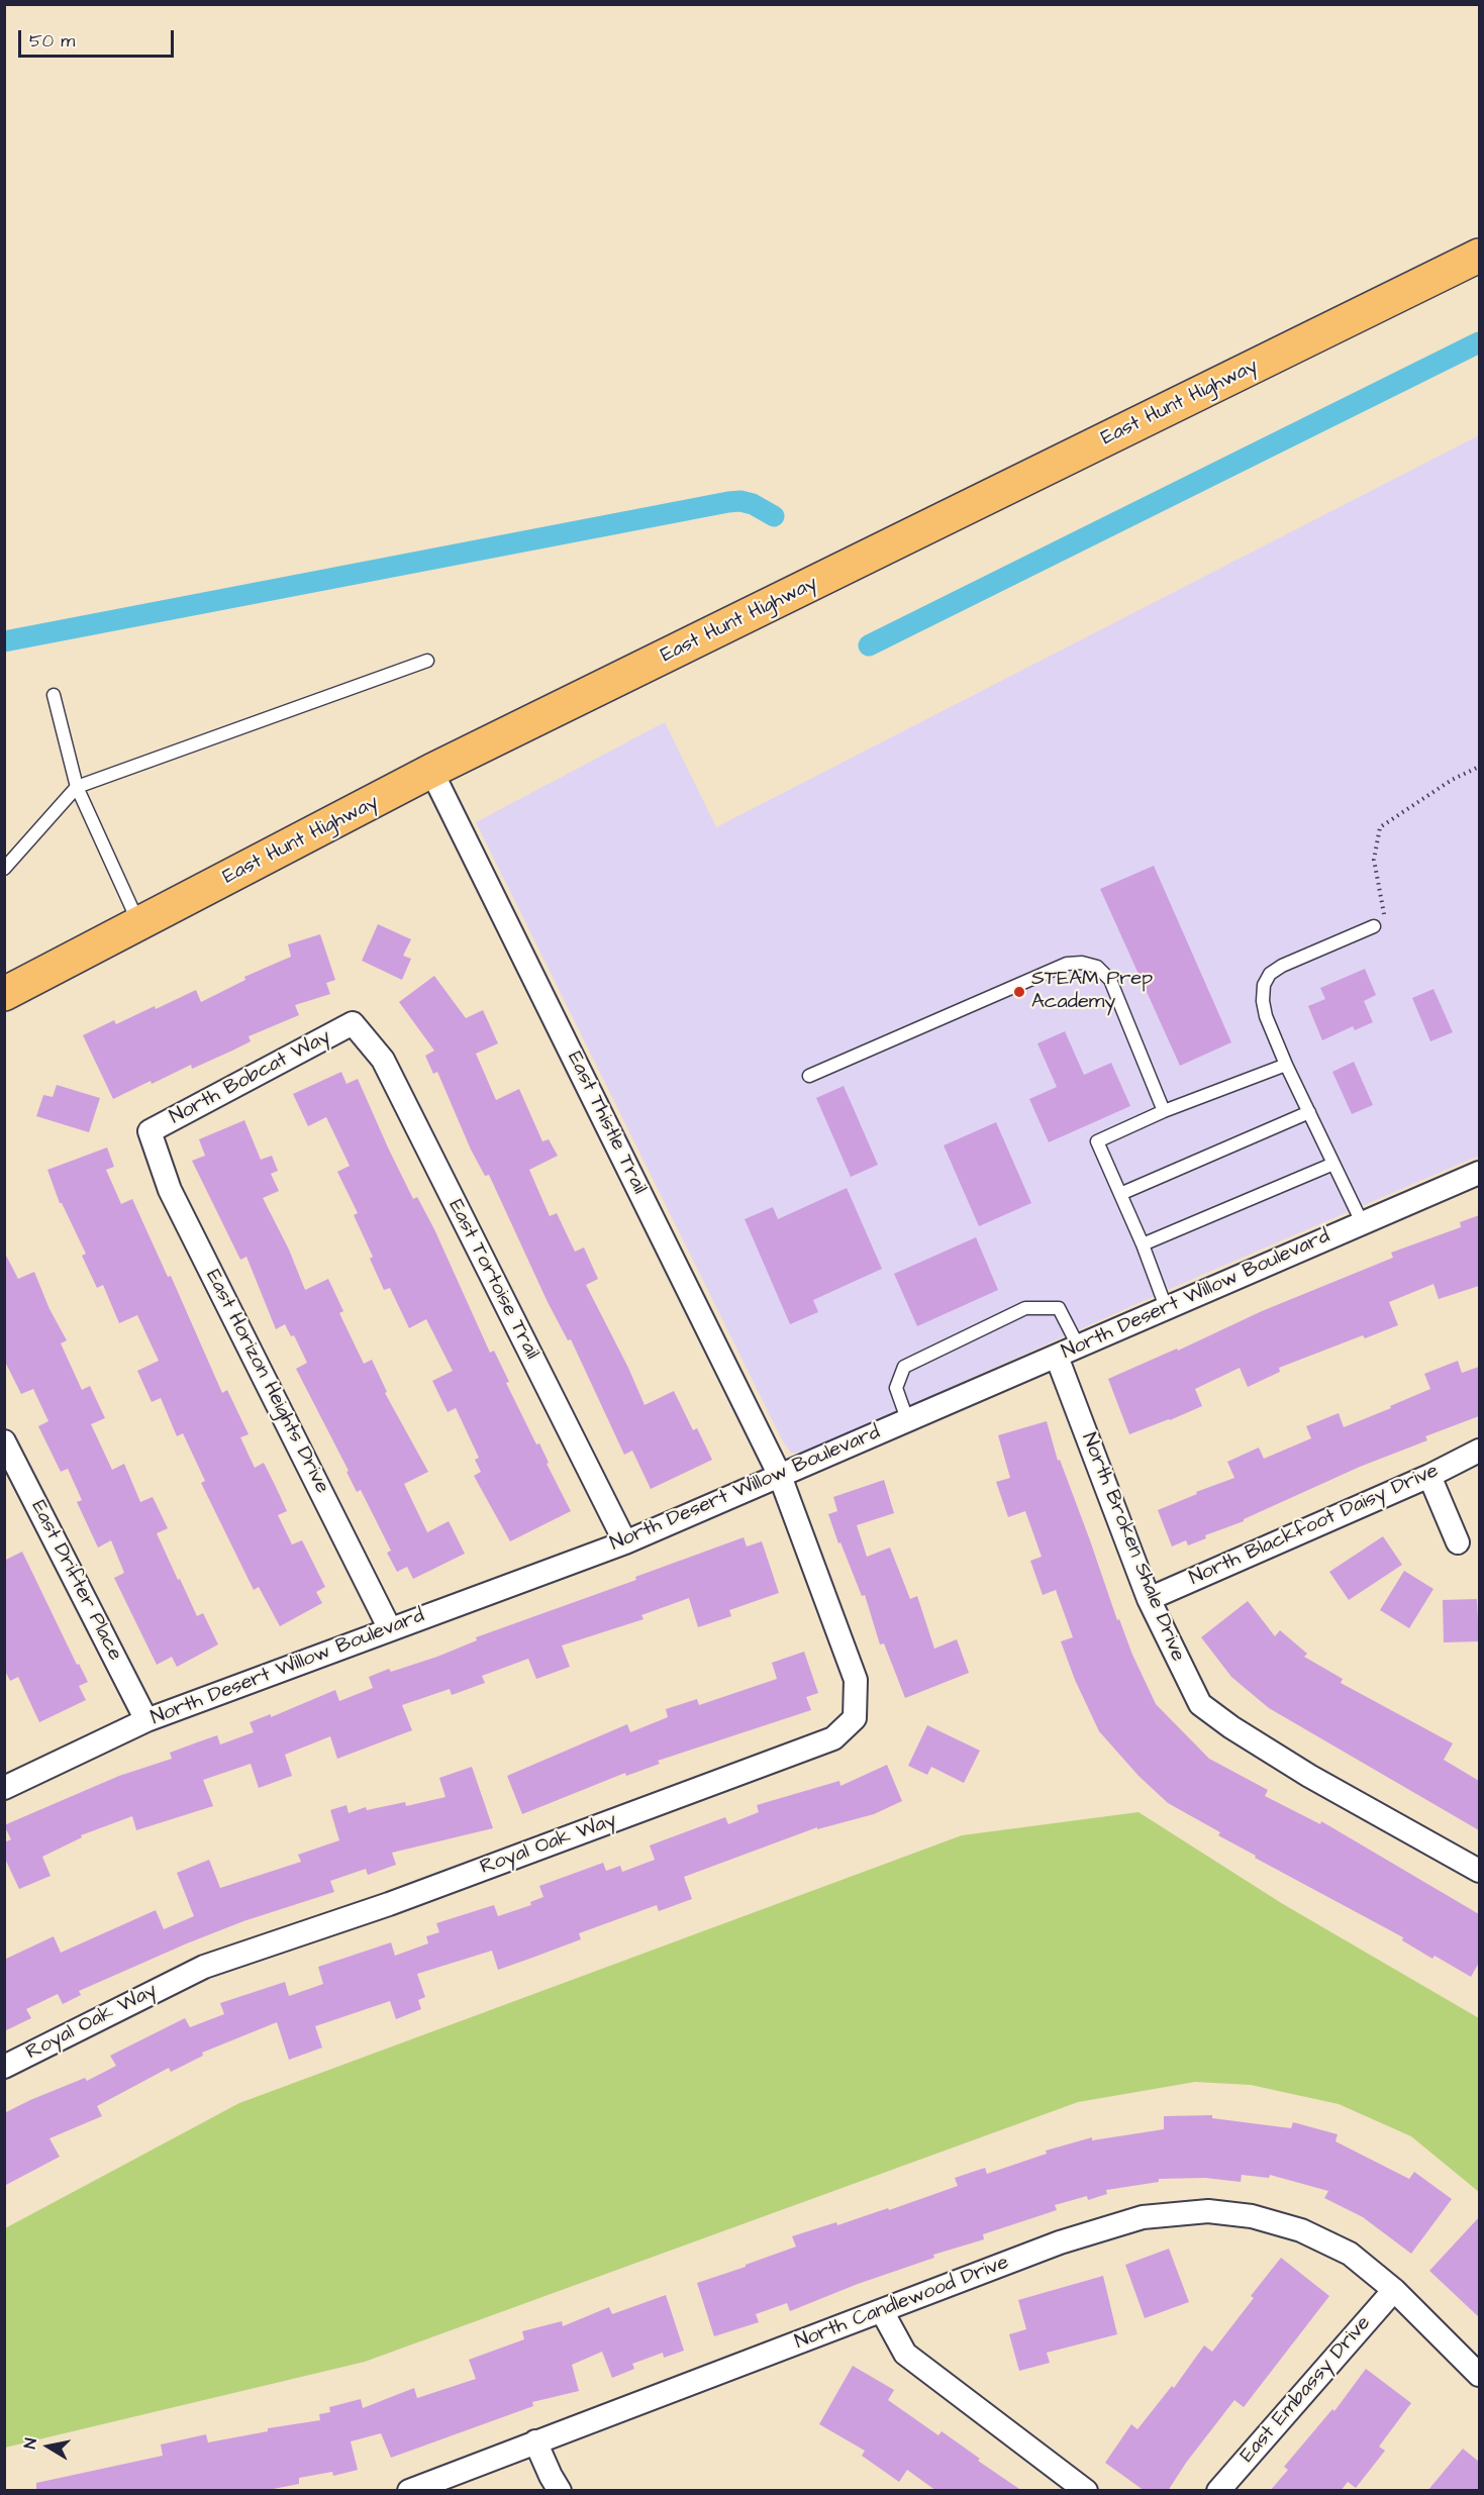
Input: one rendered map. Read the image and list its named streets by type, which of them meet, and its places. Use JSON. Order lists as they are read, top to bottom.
{
  "streets": {
    "main road": ["East Hunt Highway"],
    "street": [
      "North Bobcat Way",
      "East Thistle Trail",
      "East Tortoise Trail",
      "North Desert Willow Boulevard",
      "East Horizon Heights Drive",
      "North Blackfoot Daisy Drive",
      "North Broken Shale Drive",
      "East Drifter Place",
      "Royal Oak Way",
      "North Candlewood Drive",
      "East Embassy Drive"
    ]
  },
  "crossings": [
    ["East Hunt Highway", "East Thistle Trail"],
    ["North Bobcat Way", "East Tortoise Trail"],
    ["North Bobcat Way", "East Horizon Heights Drive"],
    ["East Thistle Trail", "North Desert Willow Boulevard"],
    ["East Thistle Trail", "Royal Oak Way"],
    ["East Tortoise Trail", "North Desert Willow Boulevard"],
    ["North Desert Willow Boulevard", "East Horizon Heights Drive"],
    ["North Desert Willow Boulevard", "North Broken Shale Drive"],
    ["North Desert Willow Boulevard", "East Drifter Place"],
    ["North Desert Willow Boulevard", "Royal Oak Way"],
    ["North Blackfoot Daisy Drive", "North Broken Shale Drive"],
    ["North Candlewood Drive", "East Embassy Drive"]
  ],
  "places": ["STEAM Prep Academy"],
  "scale_bar": "50 m",
  "north": "left"
}
